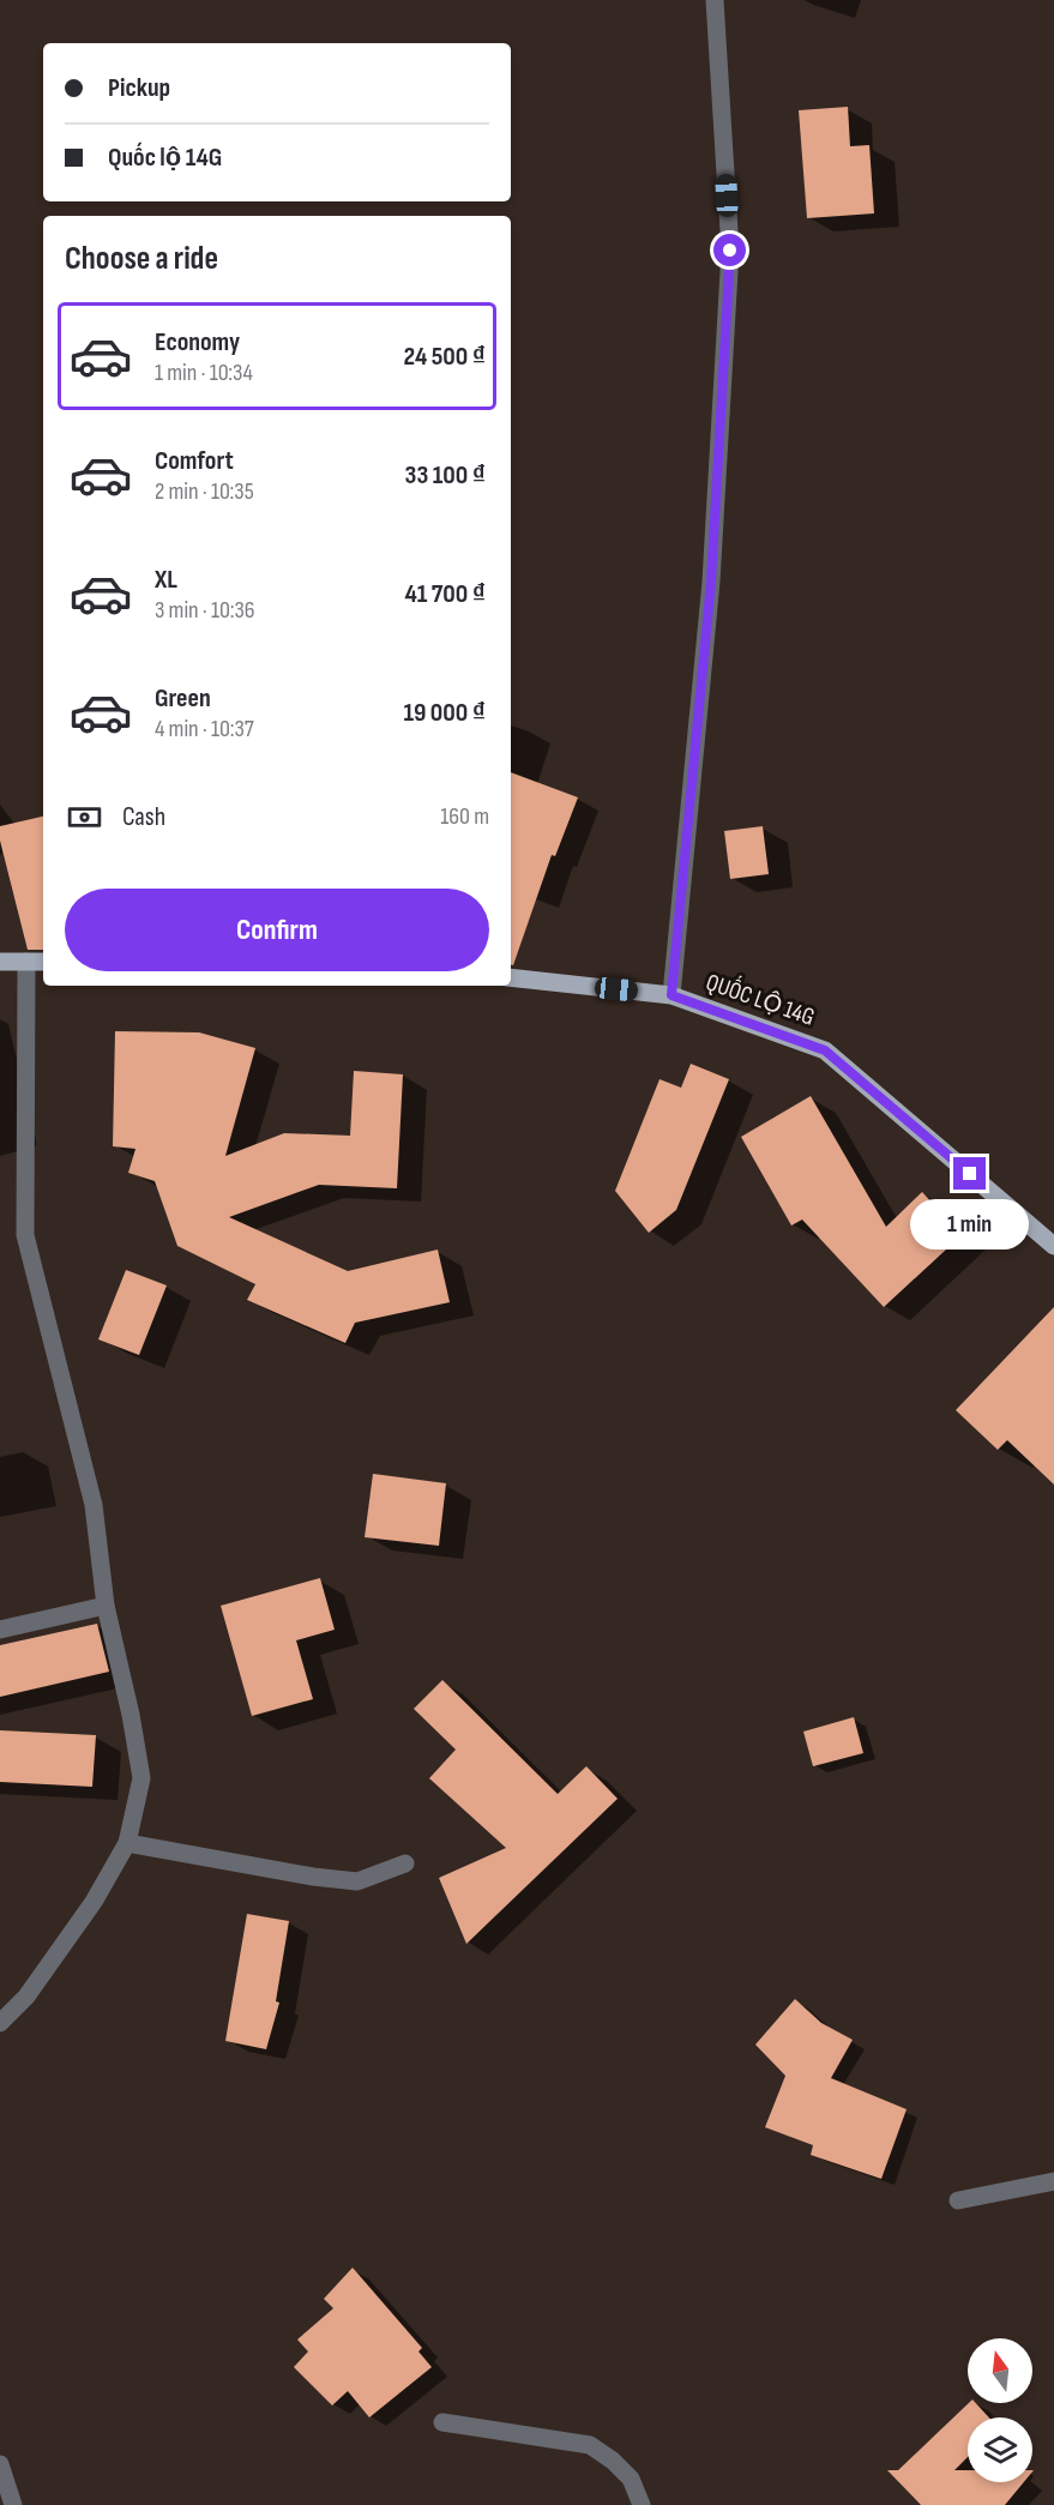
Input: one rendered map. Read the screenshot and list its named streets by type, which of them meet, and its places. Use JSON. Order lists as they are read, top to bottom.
{
  "streets": {
    "main road": ["QUỐC LỘ 14G"]
  },
  "north": "top",
  "page": {
    "banner": ["Pickup", "Quốc lộ 14G"],
    "heading": "Choose a ride",
    "list": [
      {
        "name": "Economy",
        "note": "1 min · 10:34",
        "value": "24 500 ₫"
      },
      {
        "name": "Comfort",
        "note": "2 min · 10:35",
        "value": "33 100 ₫"
      },
      {
        "name": "XL",
        "note": "3 min · 10:36",
        "value": "41 700 ₫"
      },
      {
        "name": "Green",
        "note": "4 min · 10:37",
        "value": "19 000 ₫"
      }
    ],
    "pay": ["Cash", "160 m"],
    "buttons": "Confirm",
    "bubble": "1 min"
  }
}
